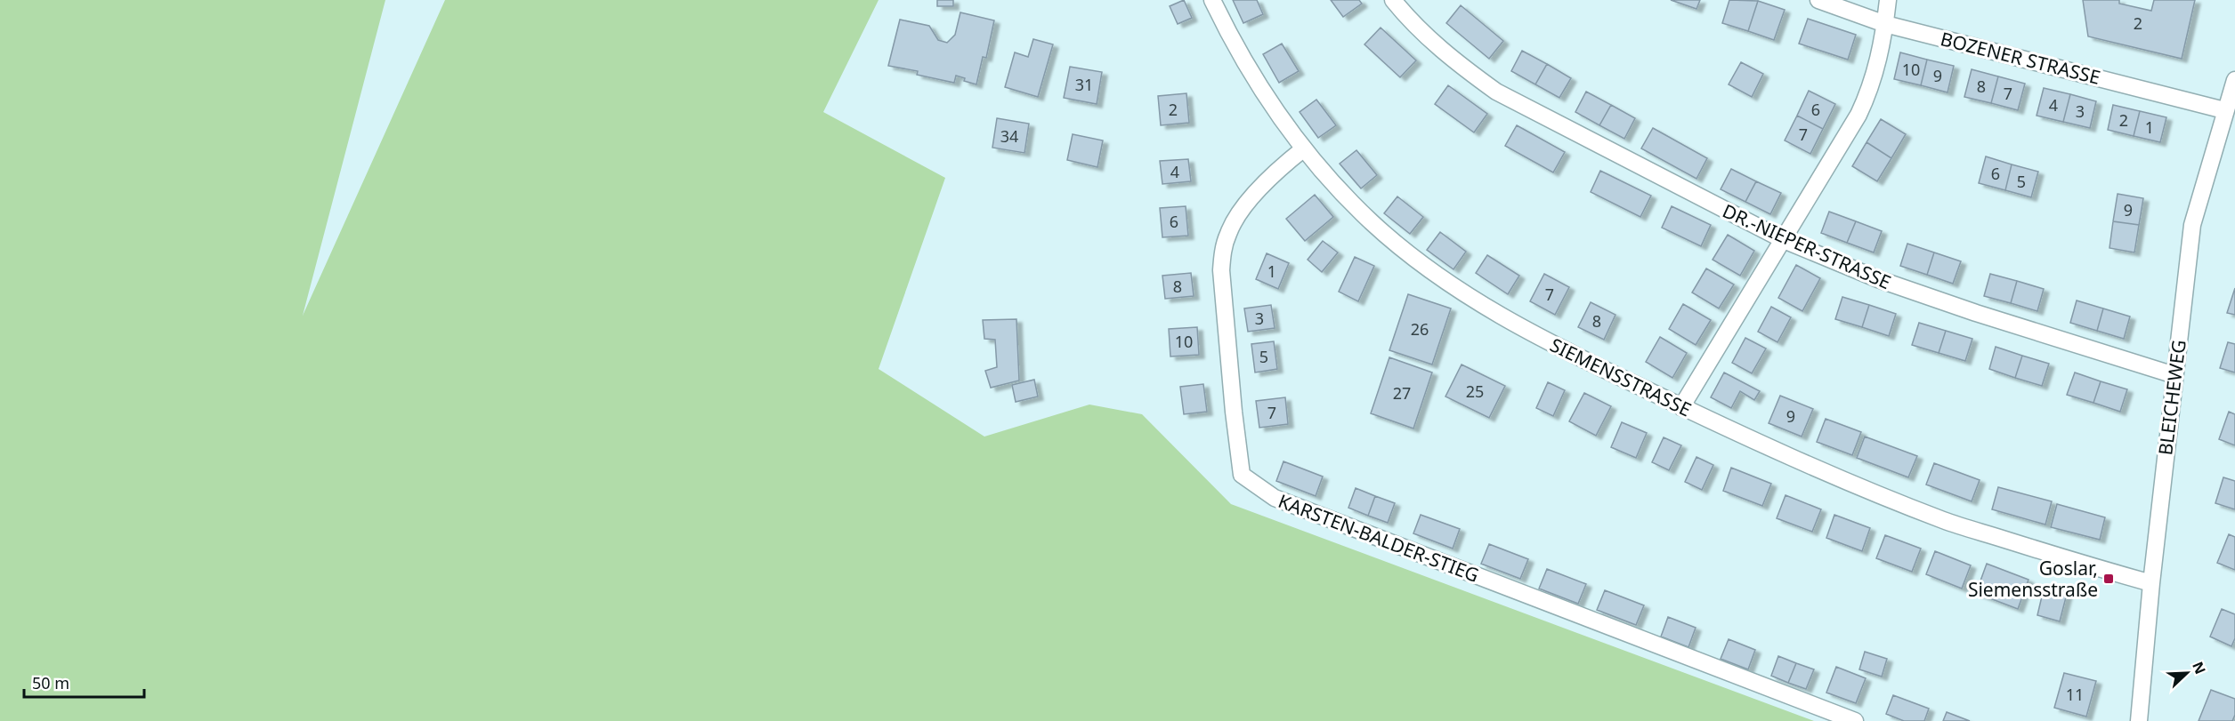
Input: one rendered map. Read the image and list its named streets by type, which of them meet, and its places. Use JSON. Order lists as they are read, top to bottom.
{
  "streets": {
    "street": [
      "BOZENER STRASSE",
      "DR.-NIEPER-STRASSE",
      "SIEMENSSTRASSE",
      "BLEICHEWEG",
      "KARSTEN-BALDER-STIEG"
    ]
  },
  "crossings": [
    ["BOZENER STRASSE", "BLEICHEWEG"],
    ["DR.-NIEPER-STRASSE", "BLEICHEWEG"],
    ["SIEMENSSTRASSE", "BLEICHEWEG"],
    ["SIEMENSSTRASSE", "KARSTEN-BALDER-STIEG"]
  ],
  "places": {
    "transit": ["Goslar, Siemensstraße"]
  },
  "house_numbers": [
    "2",
    "10",
    "9",
    "31",
    "8",
    "7",
    "4",
    "2",
    "6",
    "3",
    "2",
    "1",
    "7",
    "34",
    "4",
    "6",
    "5",
    "9",
    "6",
    "1",
    "8",
    "7",
    "3",
    "8",
    "26",
    "10",
    "5",
    "25",
    "27",
    "7",
    "9",
    "11"
  ],
  "scale_bar": "50 m",
  "north": "top right"
}
